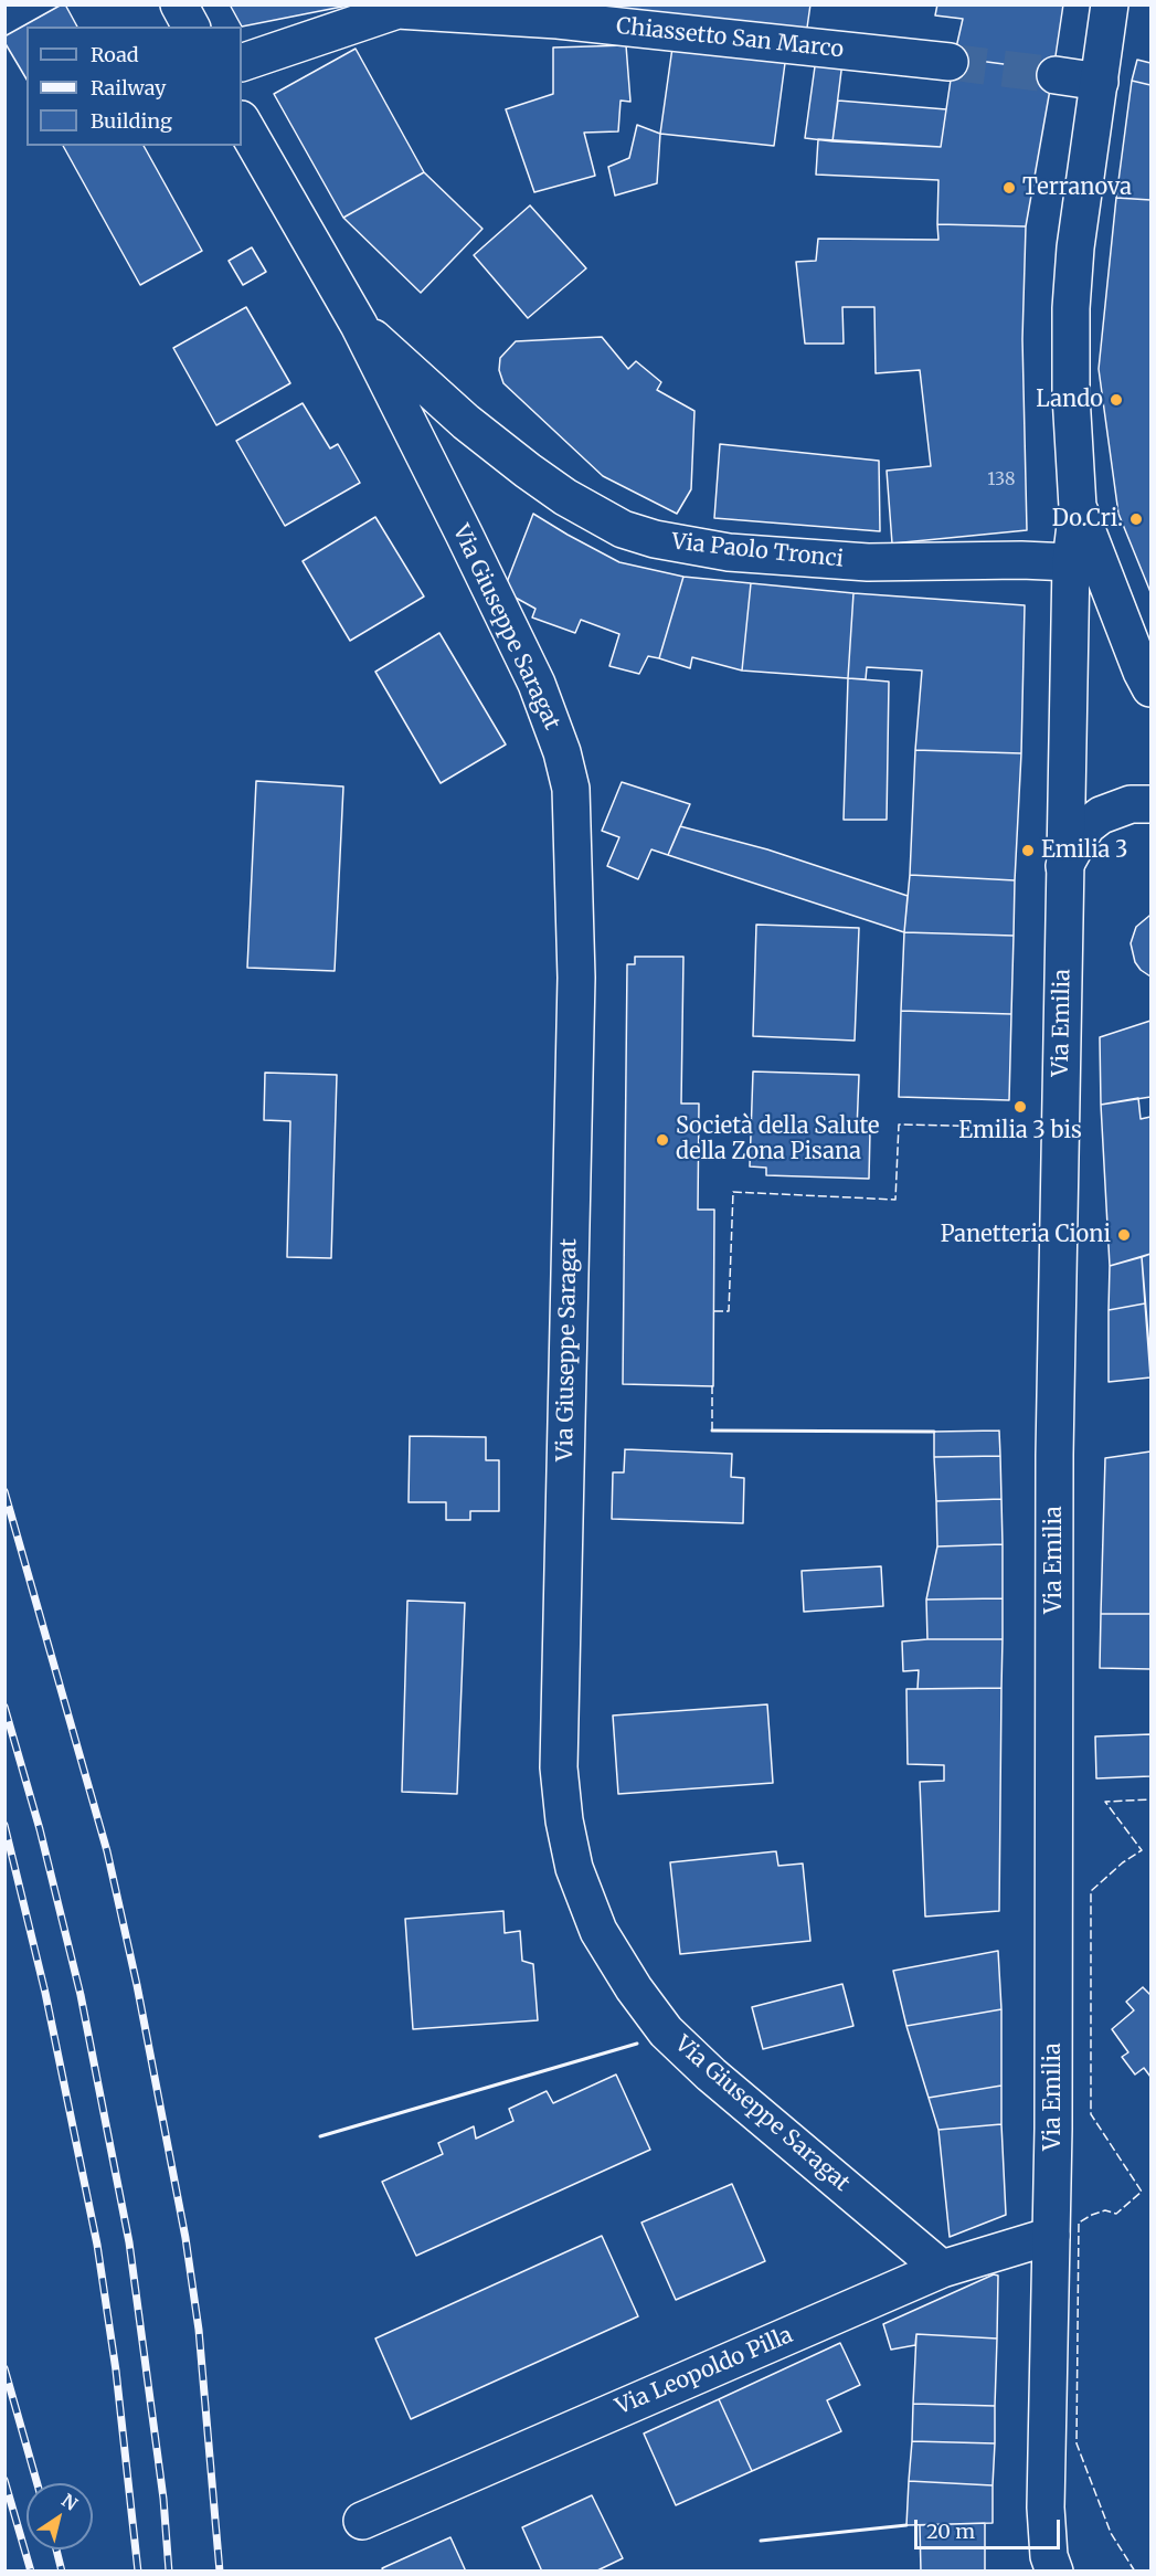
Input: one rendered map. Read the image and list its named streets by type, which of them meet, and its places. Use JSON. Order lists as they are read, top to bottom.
{
  "streets": {
    "street": [
      "Chiassetto San Marco",
      "Via Paolo Tronci",
      "Via Giuseppe Saragat",
      "Via Emilia",
      "Via Leopoldo Pilla"
    ]
  },
  "crossings": [
    ["Via Paolo Tronci", "Via Giuseppe Saragat"],
    ["Via Paolo Tronci", "Via Emilia"],
    ["Via Giuseppe Saragat", "Via Leopoldo Pilla"],
    ["Via Emilia", "Via Leopoldo Pilla"]
  ],
  "places": [
    "Terranova",
    "Lando",
    "Do.Cri.",
    "Emilia 3",
    "Emilia 3 bis",
    "Società della Salute della Zona Pisana",
    "Panetteria Cioni"
  ],
  "house_numbers": ["138"],
  "legend": ["Road", "Railway", "Building"],
  "scale_bar": "20 m",
  "north": "top right"
}
